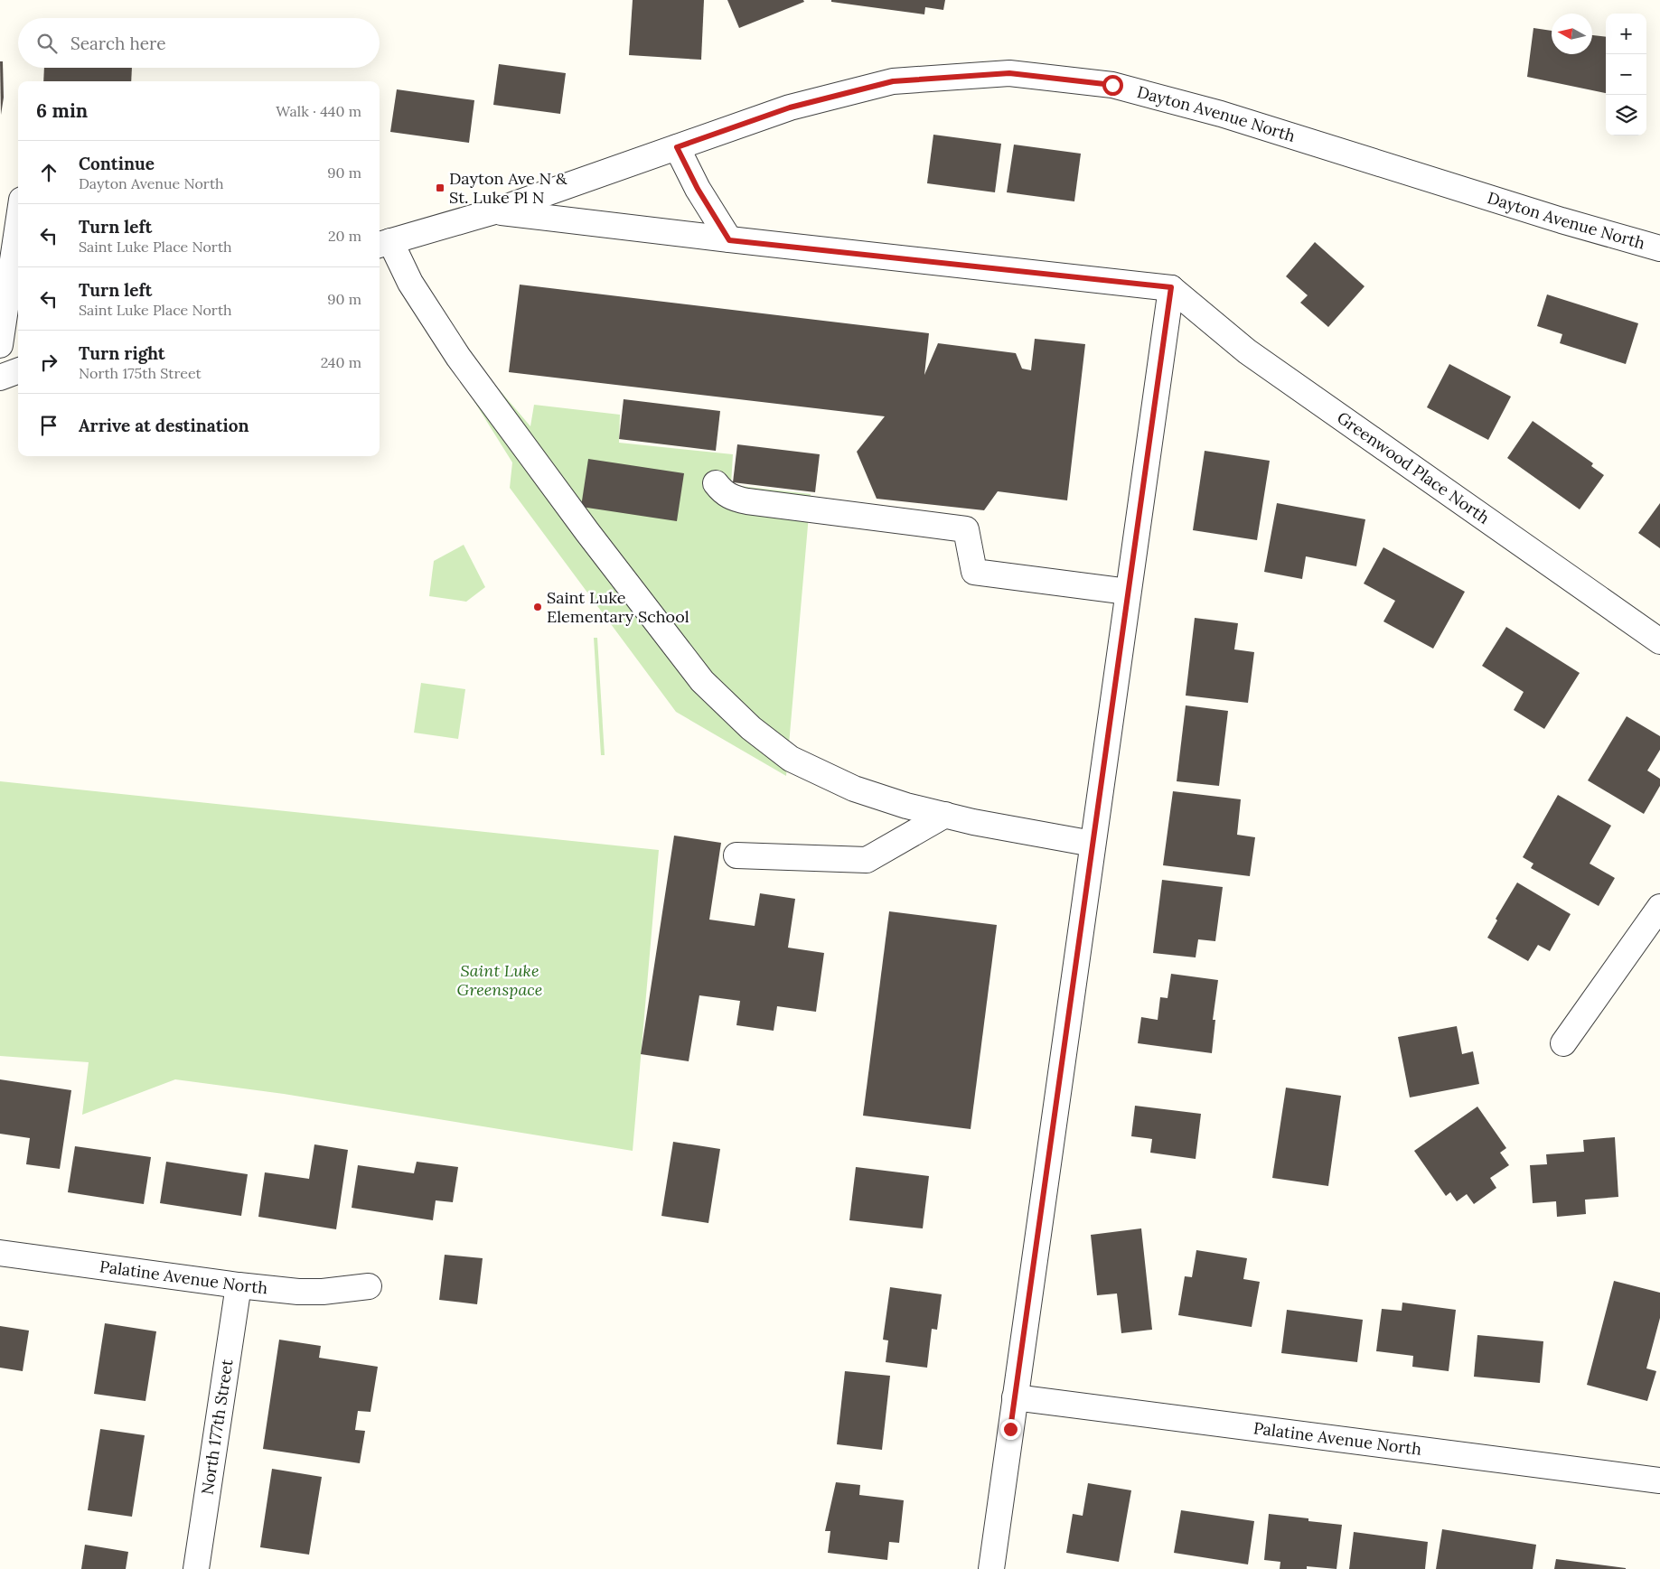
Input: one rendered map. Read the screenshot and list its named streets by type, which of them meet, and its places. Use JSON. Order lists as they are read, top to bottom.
{
  "streets": {
    "street": [
      "Dayton Avenue North",
      "Greenwood Place North",
      "Palatine Avenue North",
      "North 177th Street"
    ]
  },
  "crossings": [
    ["Palatine Avenue North", "North 177th Street"]
  ],
  "parks": ["Saint Luke Greenspace"],
  "places": {
    "transit": ["Dayton Ave N & St. Luke Pl N"],
    "other": ["Saint Luke Elementary School"]
  },
  "north": "left",
  "page": {
    "map_buttons": ["+", "−"],
    "search": "Search here",
    "heading": ["6 min", "Walk · 440 m"],
    "list": [
      ["Continue", "Dayton Avenue North", "90 m"],
      ["Turn left", "Saint Luke Place North", "20 m"],
      ["Turn left", "Saint Luke Place North", "90 m"],
      ["Turn right", "North 175th Street", "240 m"],
      "Arrive at destination"
    ]
  }
}
